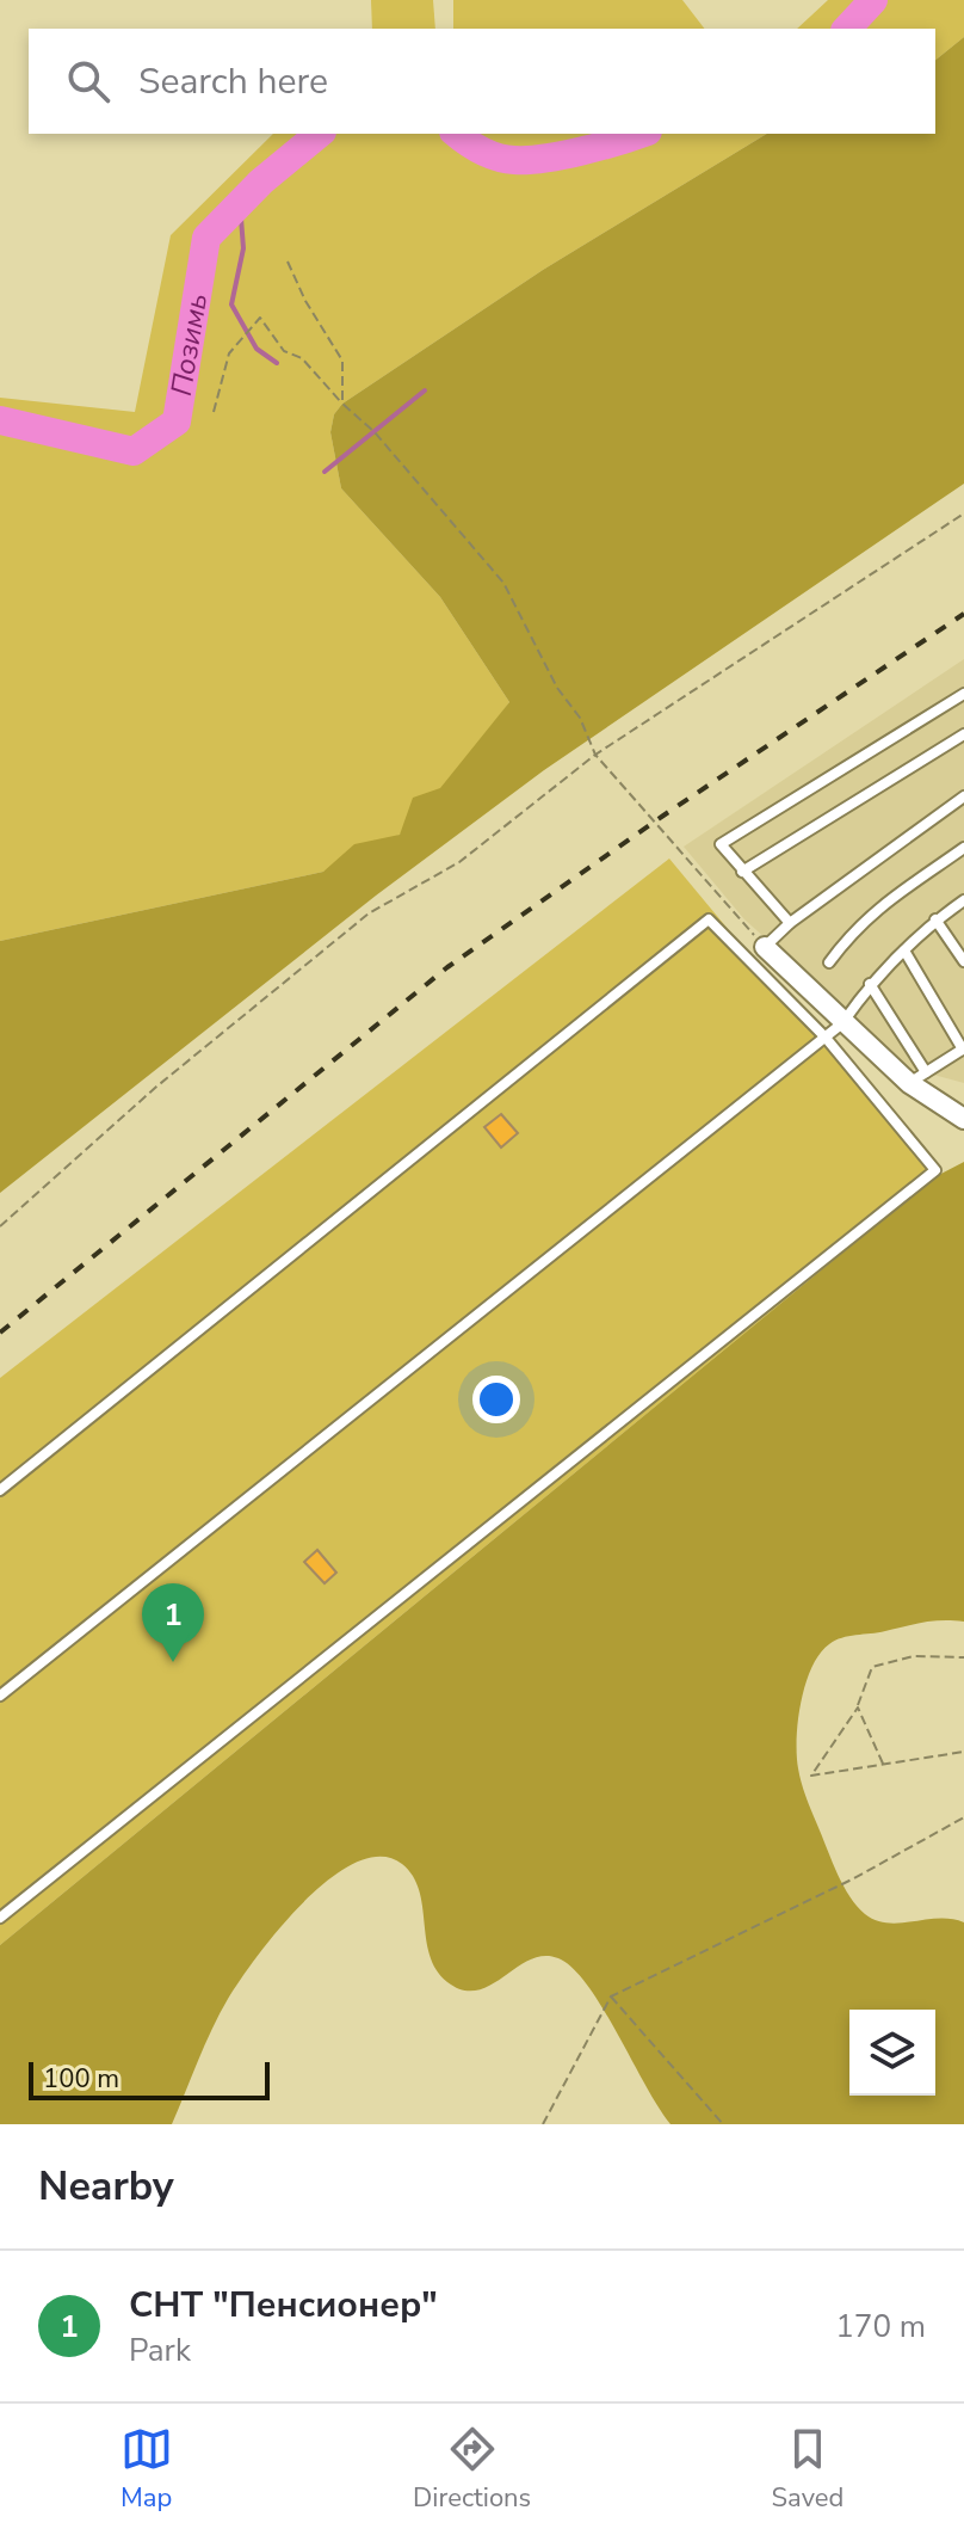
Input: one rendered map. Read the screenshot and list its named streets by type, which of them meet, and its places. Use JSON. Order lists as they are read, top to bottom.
{
  "water": ["Позимь"],
  "scale_bar": "100 m",
  "page": {
    "search": "Search here",
    "pins": "1",
    "scale": "100 m",
    "heading": "Nearby",
    "list": [
      {
        "mark": "1",
        "name": "СНТ \"Пенсионер\"",
        "note": "Park",
        "value": "170 m"
      }
    ],
    "nav": ["Map", "Directions", "Saved"]
  }
}
